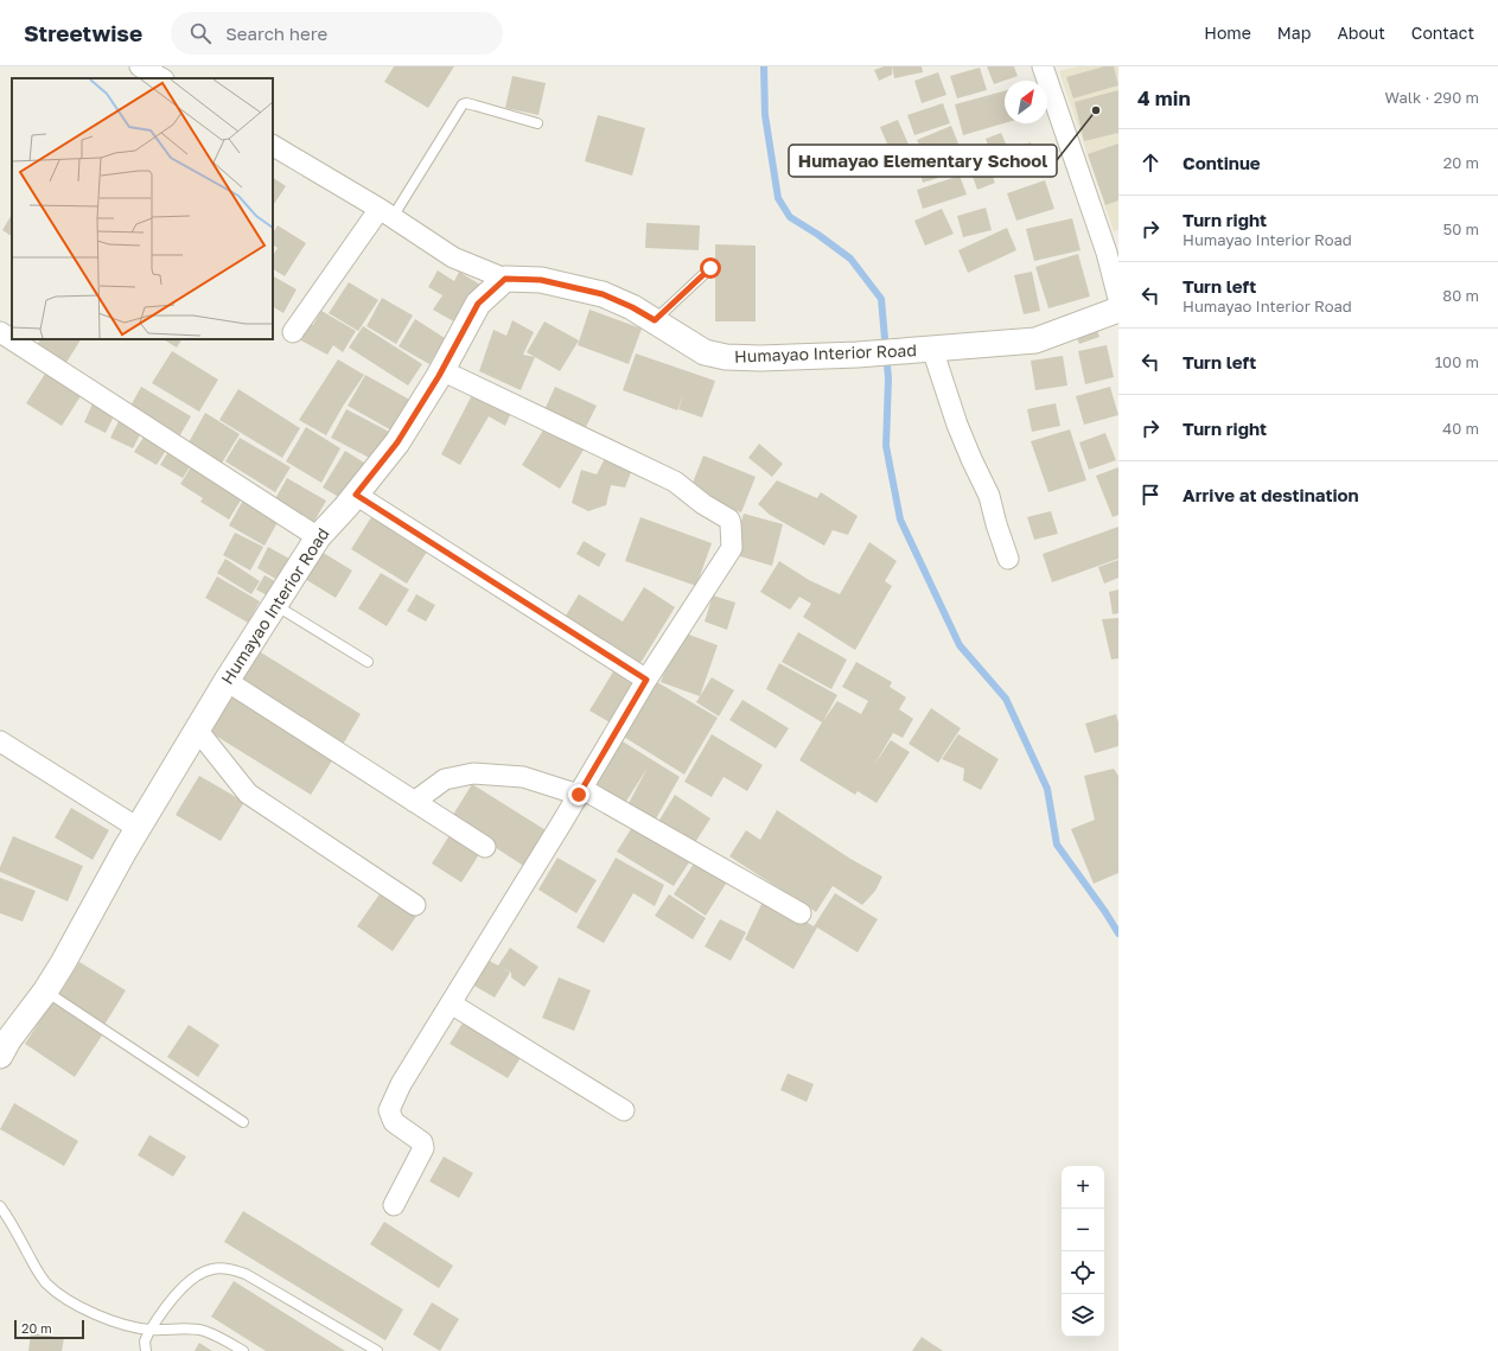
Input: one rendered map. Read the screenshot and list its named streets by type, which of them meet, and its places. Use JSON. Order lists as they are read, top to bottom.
{
  "streets": {
    "street": ["Humayao Interior Road"]
  },
  "places": ["Humayao Elementary School"],
  "scale_bar": "20 m",
  "north": "top right",
  "page": {
    "header": "Streetwise",
    "search": "Search here",
    "nav": [
      "Home",
      "Map",
      "About",
      "Contact"
    ],
    "heading": ["4 min", "Walk · 290 m"],
    "list": [
      ["Continue", "20 m"],
      ["Turn right", "Humayao Interior Road", "50 m"],
      ["Turn left", "Humayao Interior Road", "80 m"],
      ["Turn left", "100 m"],
      ["Turn right", "40 m"],
      "Arrive at destination"
    ],
    "map_buttons": ["+", "−"],
    "scale": "20 m"
  }
}
